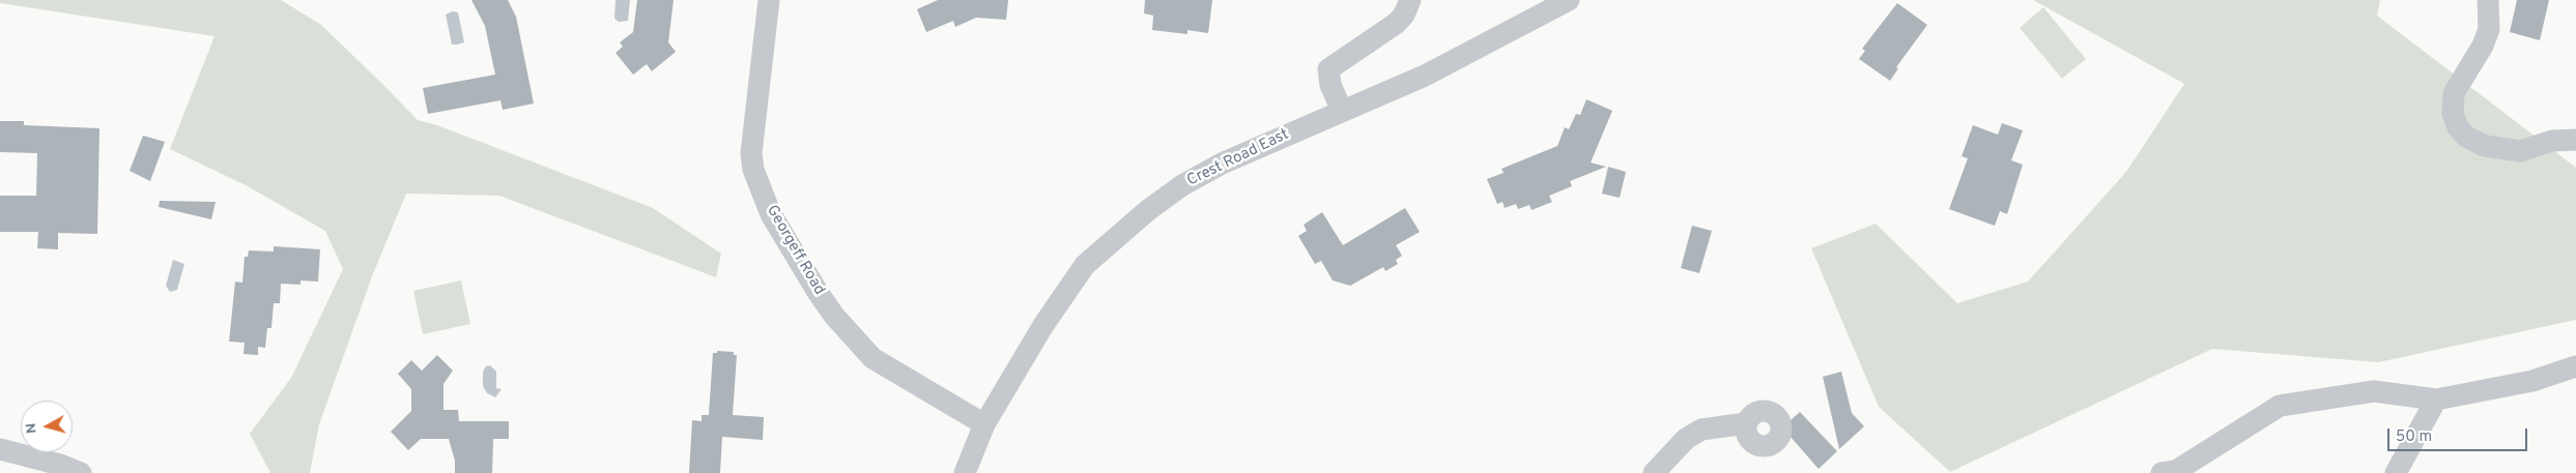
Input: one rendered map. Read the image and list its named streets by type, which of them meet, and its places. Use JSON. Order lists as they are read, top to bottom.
{
  "streets": {
    "street": ["Crest Road East", "Georgeff Road"]
  },
  "crossings": [
    ["Crest Road East", "Georgeff Road"]
  ],
  "scale_bar": "50 m",
  "north": "left"
}
